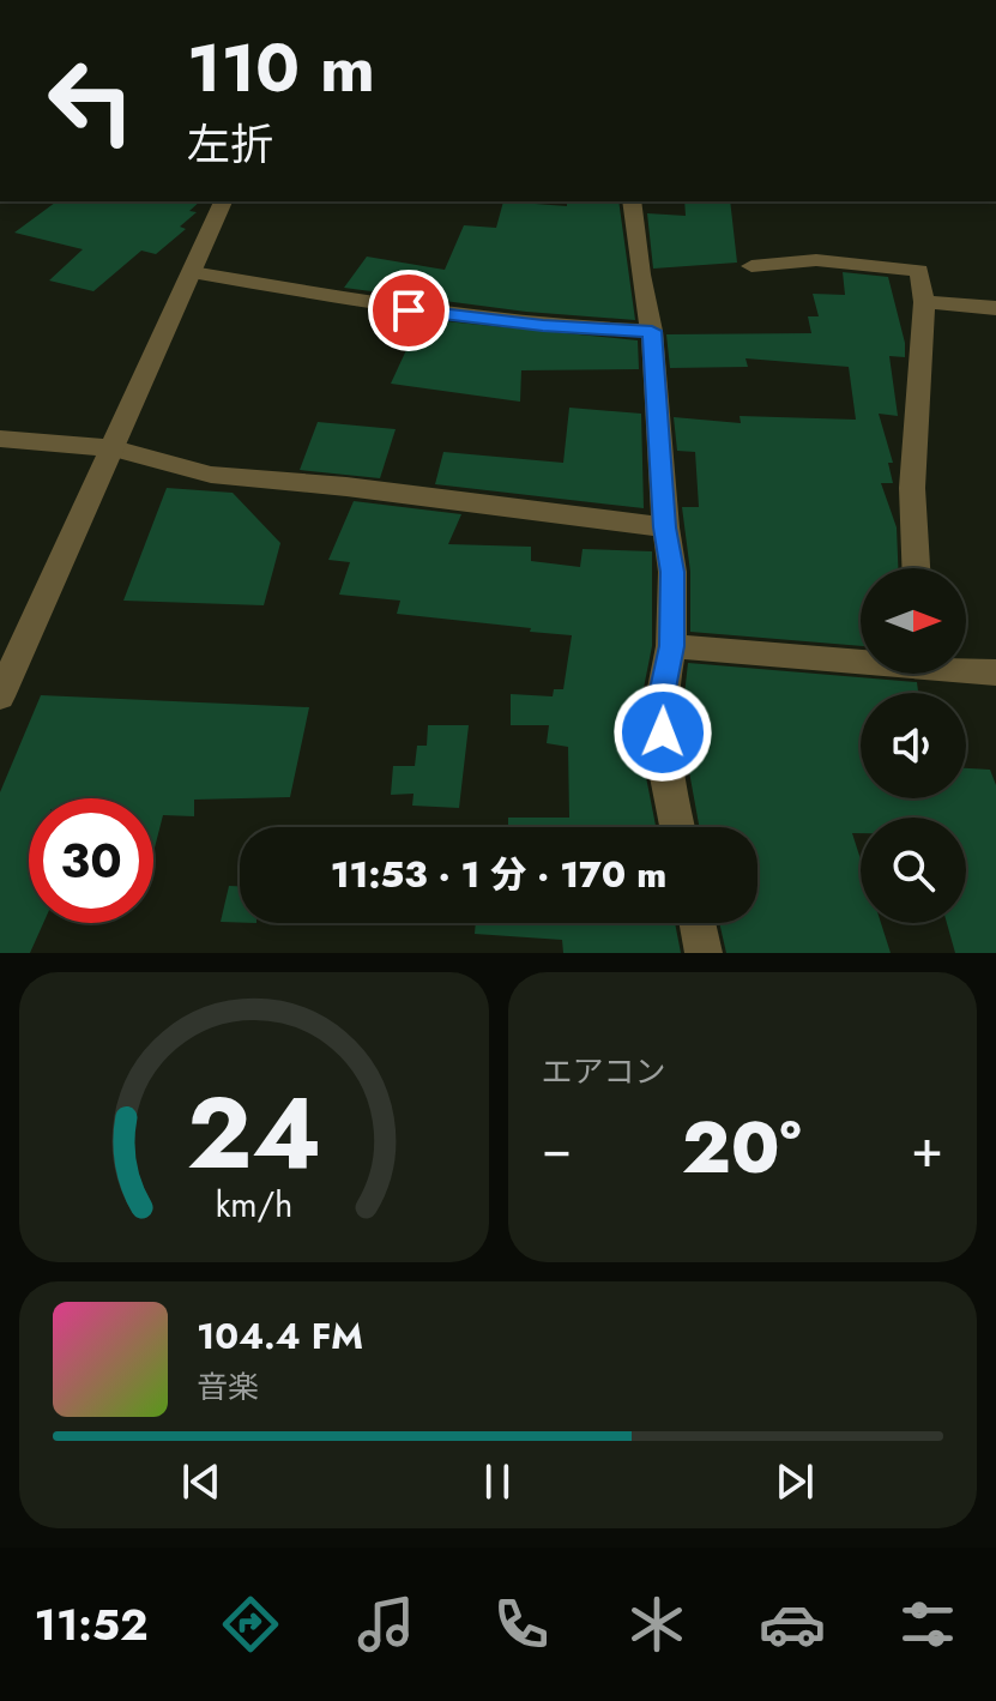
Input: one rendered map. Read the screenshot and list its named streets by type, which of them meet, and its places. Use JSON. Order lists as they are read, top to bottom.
{
  "north": "right",
  "page": {
    "turn": ["110 m", "左折"],
    "limit": "30",
    "trip": "11:53 · 1 分 · 170 m",
    "tile": "エアコン",
    "heat": ["−", "20°", "+"],
    "song": ["104.4 FM", "音楽"],
    "tabs": "11:52",
    "gauge": ["24", "km/h"]
  }
}
